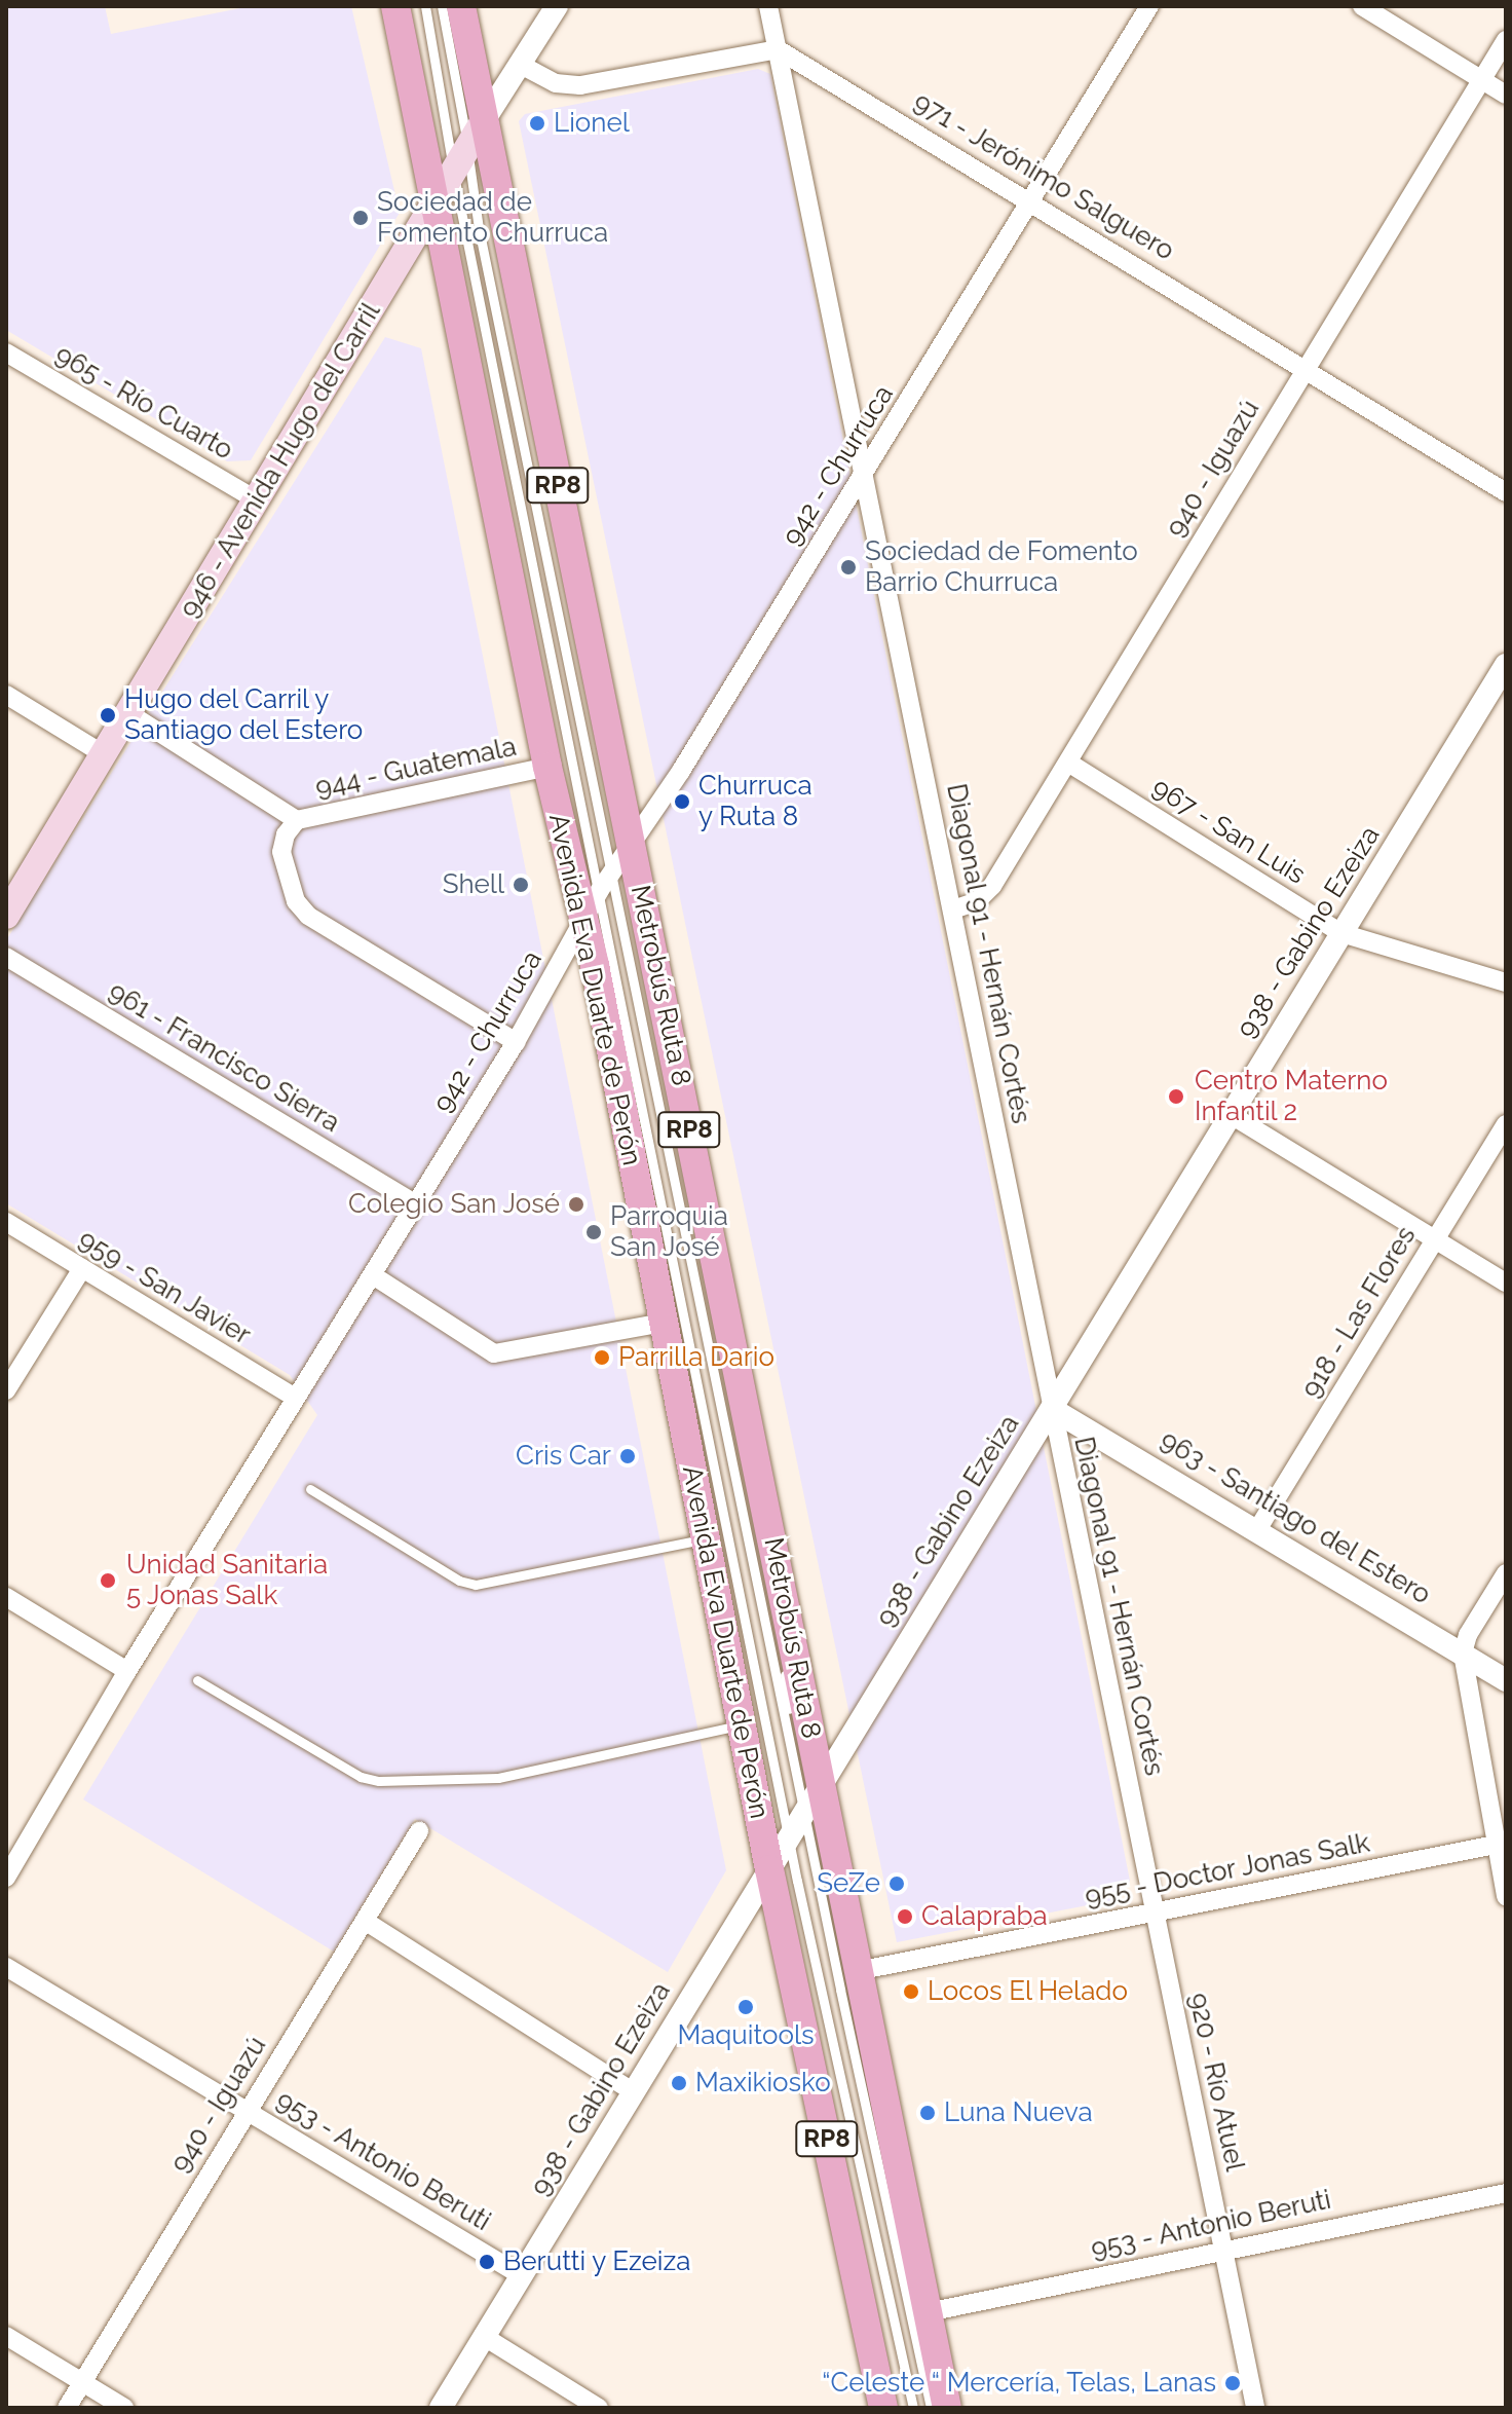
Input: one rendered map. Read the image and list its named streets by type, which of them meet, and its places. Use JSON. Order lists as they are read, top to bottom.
{
  "streets": {
    "main road": ["946 - Avenida Hugo del Carril", "RP8", "Avenida Eva Duarte de Perón"],
    "street": [
      "971 - Jerónimo Salguero",
      "965 - Río Cuarto",
      "942 - Churruca",
      "940 - Iguazú",
      "944 - Guatemala",
      "967 - San Luis",
      "938 - Gabino Ezeiza",
      "Diagonal 91 - Hernán Cortés",
      "961 - Francisco Sierra",
      "959 - San Javier",
      "918 - Las Flores",
      "963 - Santiago del Estero",
      "955 - Doctor Jonas Salk",
      "920 - Río Atuel",
      "953 - Antonio Beruti"
    ],
    "lane": ["Metrobús Ruta 8"]
  },
  "crossings": [
    ["971 - Jerónimo Salguero", "942 - Churruca"],
    ["971 - Jerónimo Salguero", "940 - Iguazú"],
    ["971 - Jerónimo Salguero", "Diagonal 91 - Hernán Cortés"],
    ["965 - Río Cuarto", "946 - Avenida Hugo del Carril"],
    ["946 - Avenida Hugo del Carril", "RP8"],
    ["946 - Avenida Hugo del Carril", "Metrobús Ruta 8"],
    ["946 - Avenida Hugo del Carril", "Avenida Eva Duarte de Perón"],
    ["942 - Churruca", "RP8"],
    ["942 - Churruca", "Diagonal 91 - Hernán Cortés"],
    ["942 - Churruca", "Metrobús Ruta 8"],
    ["942 - Churruca", "Avenida Eva Duarte de Perón"],
    ["942 - Churruca", "961 - Francisco Sierra"],
    ["942 - Churruca", "959 - San Javier"],
    ["940 - Iguazú", "967 - San Luis"],
    ["940 - Iguazú", "Diagonal 91 - Hernán Cortés"],
    ["940 - Iguazú", "953 - Antonio Beruti"],
    ["RP8", "938 - Gabino Ezeiza"],
    ["RP8", "Metrobús Ruta 8"],
    ["RP8", "955 - Doctor Jonas Salk"],
    ["RP8", "953 - Antonio Beruti"],
    ["944 - Guatemala", "Avenida Eva Duarte de Perón"],
    ["967 - San Luis", "938 - Gabino Ezeiza"],
    ["938 - Gabino Ezeiza", "Diagonal 91 - Hernán Cortés"],
    ["938 - Gabino Ezeiza", "Metrobús Ruta 8"],
    ["938 - Gabino Ezeiza", "Avenida Eva Duarte de Perón"],
    ["938 - Gabino Ezeiza", "963 - Santiago del Estero"],
    ["938 - Gabino Ezeiza", "953 - Antonio Beruti"],
    ["Diagonal 91 - Hernán Cortés", "963 - Santiago del Estero"],
    ["Diagonal 91 - Hernán Cortés", "955 - Doctor Jonas Salk"],
    ["Diagonal 91 - Hernán Cortés", "920 - Río Atuel"],
    ["918 - Las Flores", "963 - Santiago del Estero"],
    ["955 - Doctor Jonas Salk", "920 - Río Atuel"],
    ["920 - Río Atuel", "953 - Antonio Beruti"]
  ],
  "places": [
    "Lionel",
    "Sociedad de Fomento Churruca",
    "Sociedad de Fomento Barrio Churruca",
    "Hugo del Carril y Santiago del Estero",
    "Churruca y Ruta 8",
    "Shell",
    "Centro Materno Infantil 2",
    "Colegio San José",
    "Parroquia San José",
    "Parrilla Dario",
    "Cris Car",
    "Unidad Sanitaria 5 Jonas Salk",
    "SeZe",
    "Calapraba",
    "Locos El Helado",
    "Maquitools",
    "Maxikiosko",
    "Luna Nueva",
    "Berutti y Ezeiza",
    "“Celeste “ Mercería, Telas, Lanas"
  ]
}
